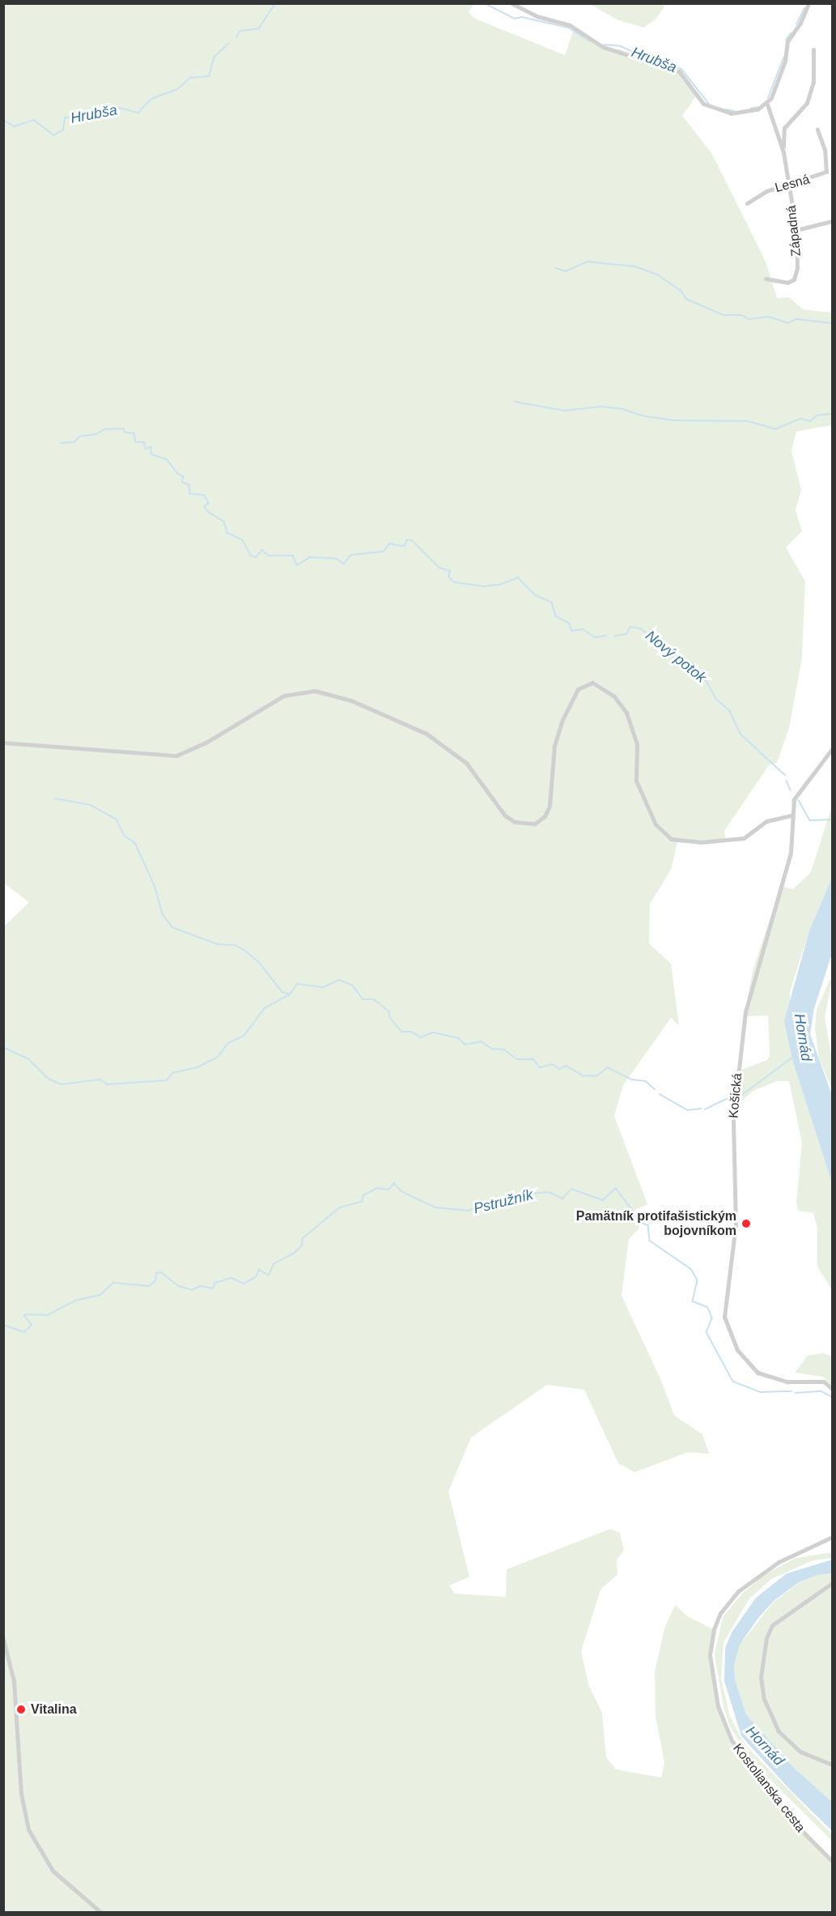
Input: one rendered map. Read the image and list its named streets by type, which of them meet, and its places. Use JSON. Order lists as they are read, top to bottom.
{
  "streets": {
    "street": [
      "Lesná",
      "Západná",
      "Košická",
      "Kostolianska cesta"
    ]
  },
  "crossings": [
    ["Lesná", "Západná"]
  ],
  "water": [
    "Hrubša",
    "Nový potok",
    "Hornád",
    "Pstružník"
  ],
  "places": ["Pamätník protifašistickým bojovníkom", "Vitalina"]
}
